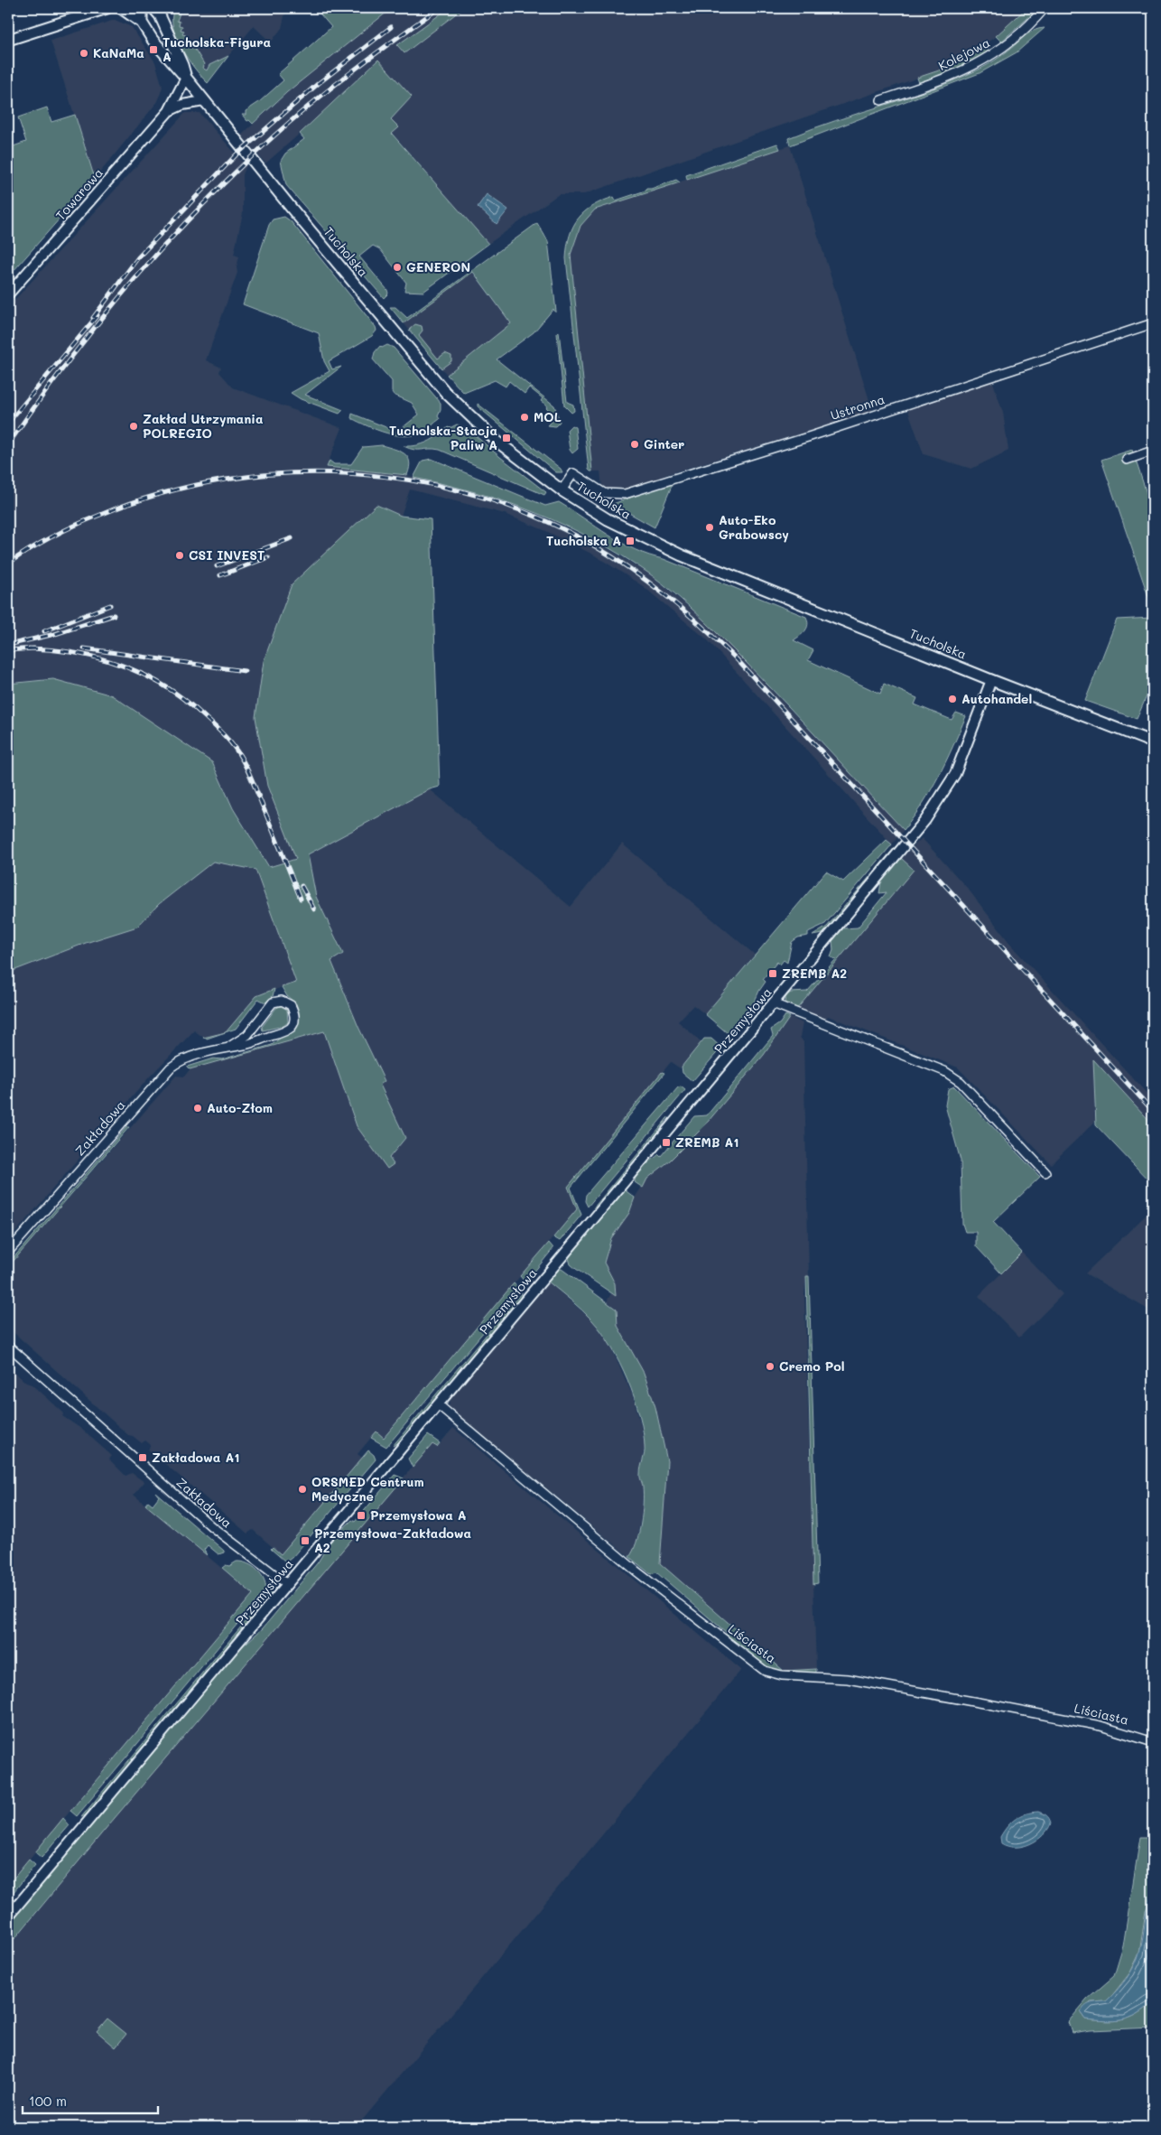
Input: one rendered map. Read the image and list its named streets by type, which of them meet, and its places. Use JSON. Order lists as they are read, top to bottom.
{
  "streets": {
    "main road": ["Tucholska"],
    "street": [
      "Kolejowa",
      "Towarowa",
      "Ustronna",
      "Przemysłowa",
      "Zakładowa",
      "Liściasta"
    ]
  },
  "crossings": [
    ["Towarowa", "Tucholska"],
    ["Tucholska", "Ustronna"],
    ["Tucholska", "Przemysłowa"],
    ["Przemysłowa", "Zakładowa"],
    ["Przemysłowa", "Liściasta"]
  ],
  "places": {
    "transit": [
      "Tucholska-Figura A",
      "Tucholska-Stacja Paliw A",
      "Tucholska A",
      "ZREMB A2",
      "ZREMB A1",
      "Zakładowa A1",
      "Przemysłowa A",
      "Przemysłowa-Zakładowa A2"
    ],
    "other": [
      "KaNaMa",
      "GENERON",
      "MOL",
      "Zakład Utrzymania POLREGIO",
      "Ginter",
      "Auto-Eko Grabowscy",
      "CSI INVEST",
      "Autohandel",
      "Auto-Złom",
      "Cremo Pol",
      "ORSMED Centrum Medyczne"
    ]
  },
  "scale_bar": "100 m"
}
